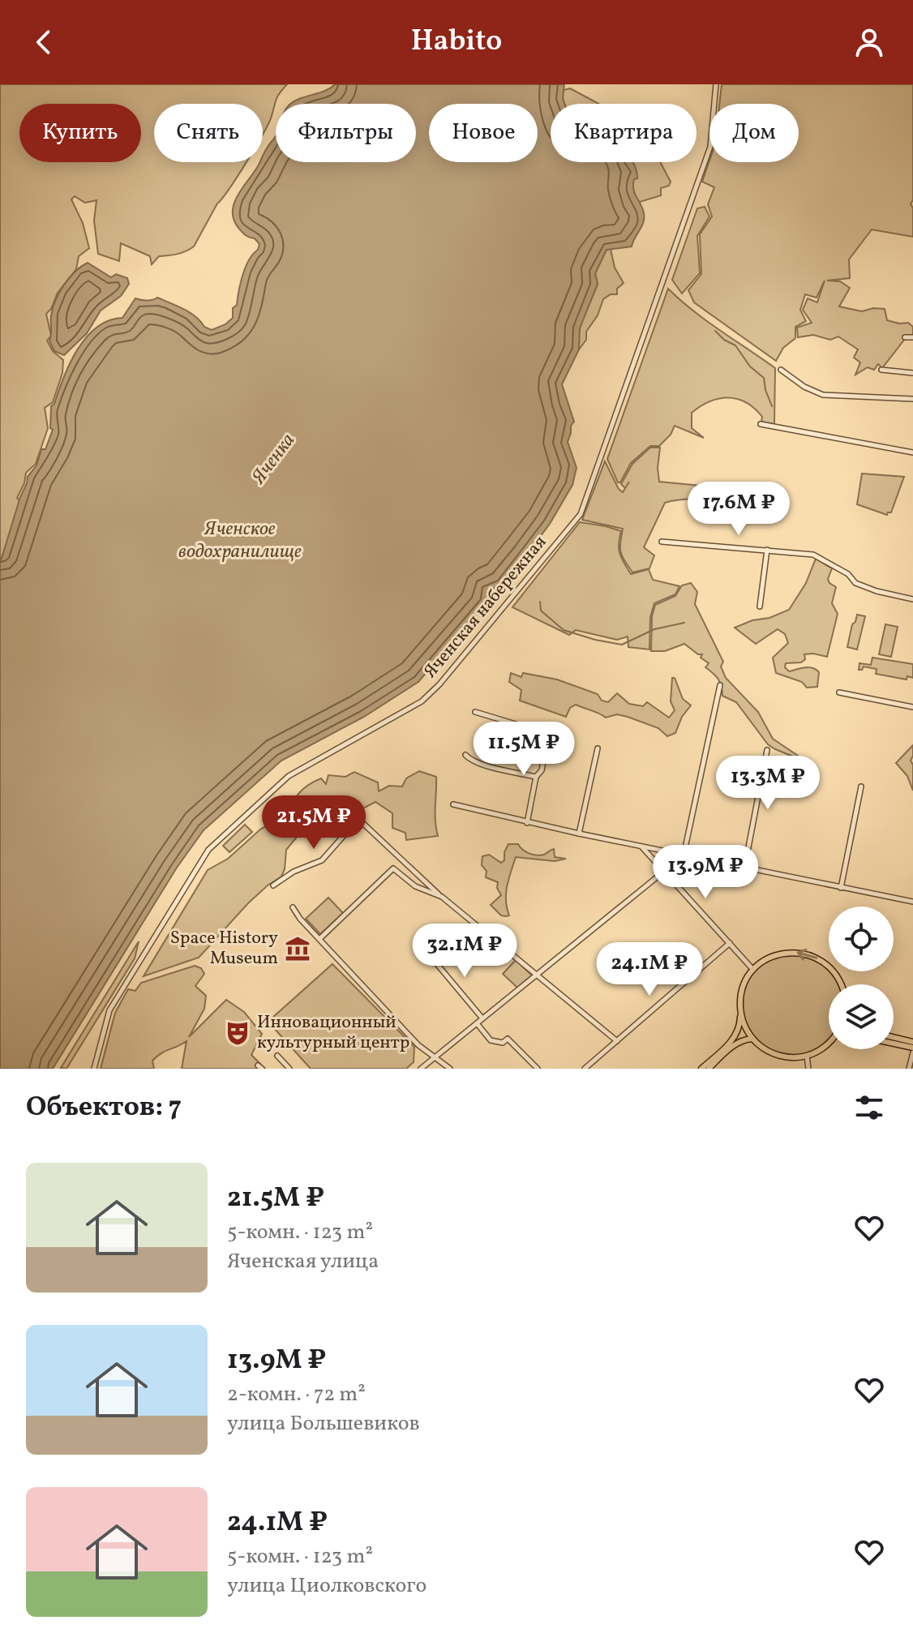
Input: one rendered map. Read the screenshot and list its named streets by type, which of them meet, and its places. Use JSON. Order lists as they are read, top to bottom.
{
  "streets": {
    "street": ["Яченская набережная"]
  },
  "water": ["Яченка", "Яченское водохранилище"],
  "places": {
    "museum": ["Space History Museum"],
    "theatre": ["Инновационный культурный центр"]
  },
  "page": {
    "header": "Habito",
    "chip": [
      "Купить",
      "Снять",
      "Фильтры",
      "Новое",
      "Квартира",
      "Дом"
    ],
    "price": [
      "17.6M ₽",
      "11.5M ₽",
      "13.3M ₽",
      "21.5M ₽",
      "13.9M ₽",
      "32.1M ₽",
      "24.1M ₽"
    ],
    "heading": "Объектов: 7",
    "list": [
      {
        "name": "21.5M ₽",
        "note": "5-комн. · 123 m² · Яченская улица"
      },
      {
        "name": "13.9M ₽",
        "note": "2-комн. · 72 m² · улица Большевиков"
      },
      {
        "name": "24.1M ₽",
        "note": "5-комн. · 123 m² · улица Циолковского"
      }
    ]
  }
}
